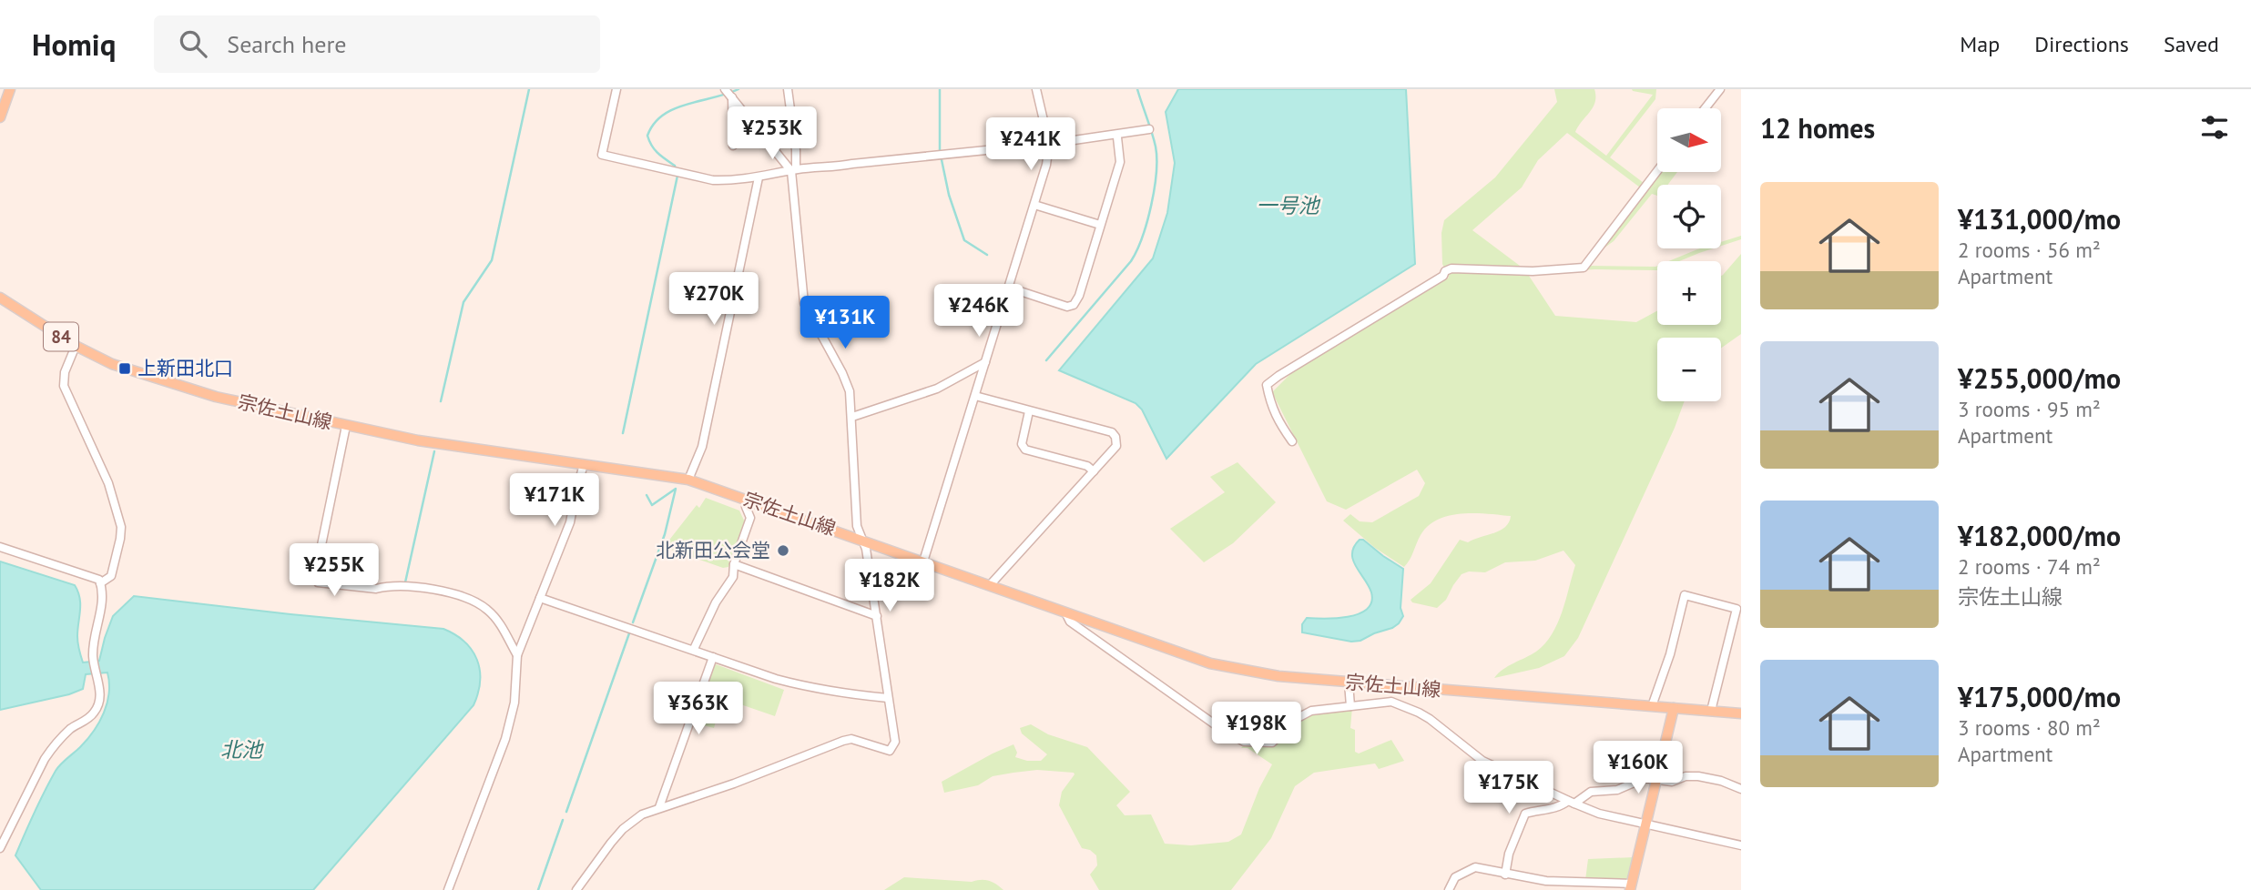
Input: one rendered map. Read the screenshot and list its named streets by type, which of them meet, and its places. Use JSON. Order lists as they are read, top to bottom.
{
  "streets": {
    "main road": ["84", "宗佐土山線"]
  },
  "water": ["一号池", "北池"],
  "places": {
    "transit": ["上新田北口"],
    "other": ["北新田公会堂"]
  },
  "north": "right",
  "page": {
    "header": "Homiq",
    "search": "Search here",
    "nav": ["Map", "Directions", "Saved"],
    "heading": "12 homes",
    "price": [
      "¥253K",
      "¥241K",
      "¥270K",
      "¥246K",
      "¥131K",
      "¥171K",
      "¥255K",
      "¥182K",
      "¥363K",
      "¥198K",
      "¥160K",
      "¥175K"
    ],
    "map_buttons": ["+", "−"],
    "list": [
      {
        "name": "¥131,000/mo",
        "note": "2 rooms · 56 m² · Apartment"
      },
      {
        "name": "¥255,000/mo",
        "note": "3 rooms · 95 m² · Apartment"
      },
      {
        "name": "¥182,000/mo",
        "note": "2 rooms · 74 m² · 宗佐土山線"
      },
      {
        "name": "¥175,000/mo",
        "note": "3 rooms · 80 m² · Apartment"
      }
    ]
  }
}
